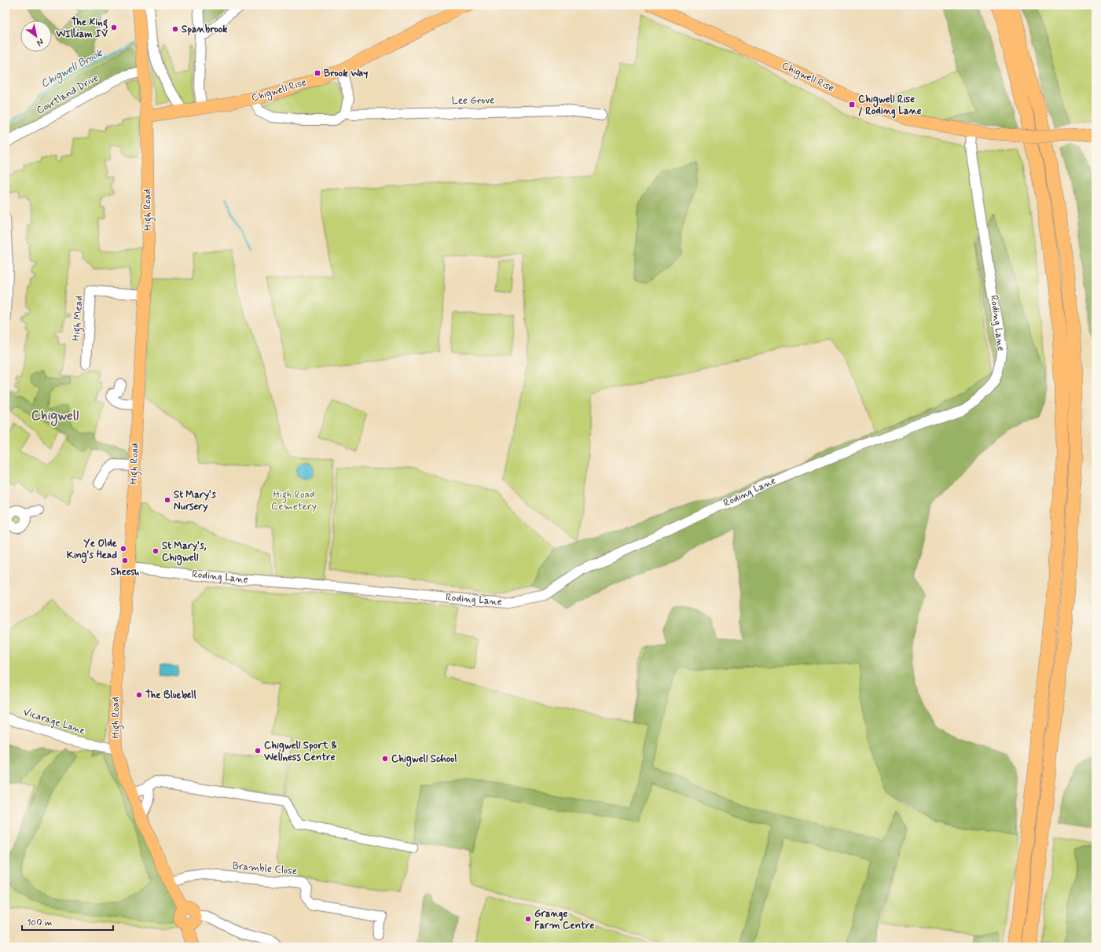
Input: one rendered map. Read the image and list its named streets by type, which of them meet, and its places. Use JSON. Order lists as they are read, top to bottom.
{
  "streets": {
    "main road": ["Chigwell Rise", "High Road"],
    "street": [
      "Courtland Drive",
      "Lee Grove",
      "High Mead",
      "Roding Lane",
      "Vicarage Lane",
      "Bramble Close"
    ]
  },
  "crossings": [
    ["Chigwell Rise", "High Road"],
    ["Chigwell Rise", "Roding Lane"],
    ["Courtland Drive", "High Road"],
    ["High Road", "High Mead"],
    ["High Road", "Roding Lane"],
    ["High Road", "Vicarage Lane"],
    ["High Road", "Bramble Close"]
  ],
  "districts": ["Chigwell"],
  "water": ["Chigwell Brook"],
  "parks": ["High Road Cemetery"],
  "places": {
    "other": [
      "The King WIlliam IV",
      "Spanbrook",
      "St Mary's Nursery",
      "Ye Olde King's Head",
      "St Mary's, Chigwell",
      "Sheesh",
      "The Bluebell",
      "Chigwell Sport & Wellness Centre",
      "Chigwell School",
      "Grange Farm Centre"
    ],
    "transit": ["Brook Way", "Chigwell Rise / Roding Lane"]
  },
  "scale_bar": "100 m",
  "north": "bottom right"
}
